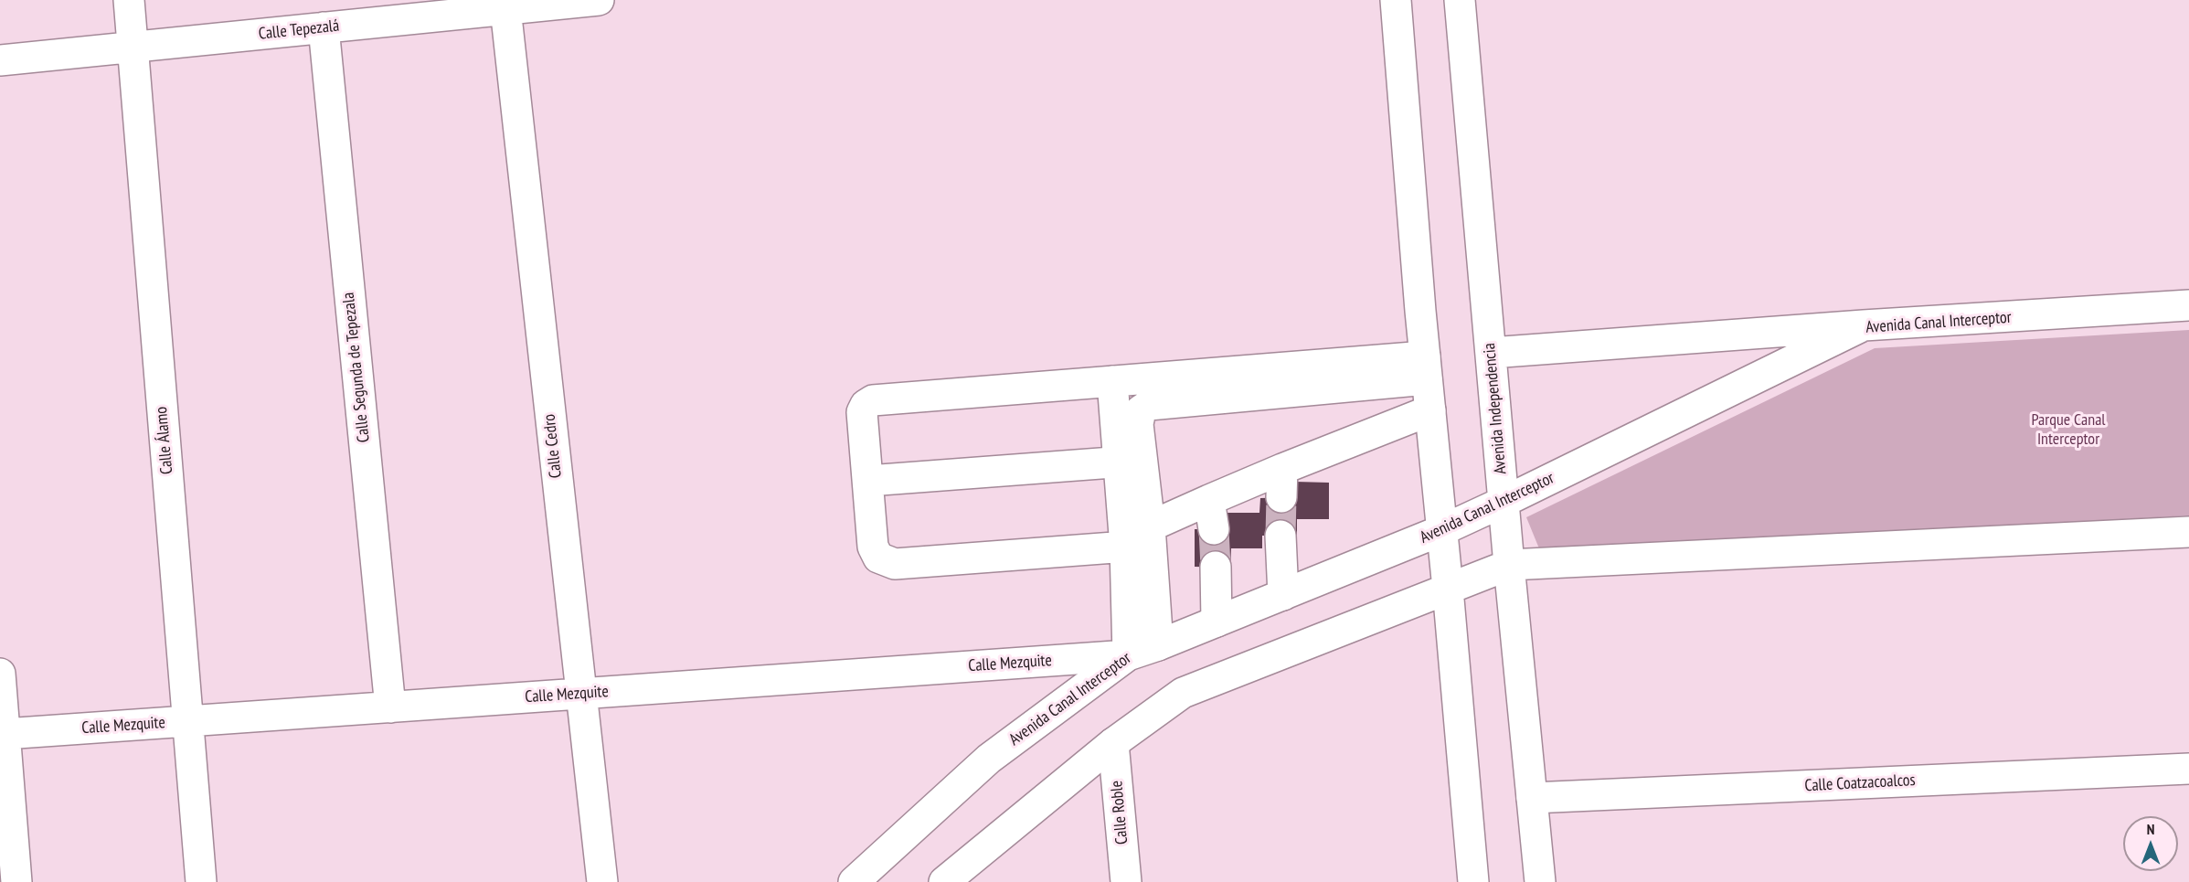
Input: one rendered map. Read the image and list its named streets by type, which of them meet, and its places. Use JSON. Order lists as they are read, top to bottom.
{
  "streets": {
    "street": [
      "Calle Tepezalá",
      "Avenida Canal Interceptor",
      "Calle Segunda de Tepezala",
      "Avenida Independencia",
      "Calle Álamo",
      "Calle Cedro",
      "Calle Mezquite",
      "Calle Coatzacoalcos",
      "Calle Roble"
    ]
  },
  "crossings": [
    ["Calle Tepezalá", "Calle Segunda de Tepezala"],
    ["Calle Tepezalá", "Calle Álamo"],
    ["Calle Tepezalá", "Calle Cedro"],
    ["Avenida Canal Interceptor", "Avenida Independencia"],
    ["Avenida Canal Interceptor", "Calle Mezquite"],
    ["Calle Segunda de Tepezala", "Calle Mezquite"],
    ["Avenida Independencia", "Calle Coatzacoalcos"],
    ["Calle Álamo", "Calle Mezquite"],
    ["Calle Cedro", "Calle Mezquite"]
  ],
  "parks": ["Parque Canal Interceptor"],
  "north": "top"
}
